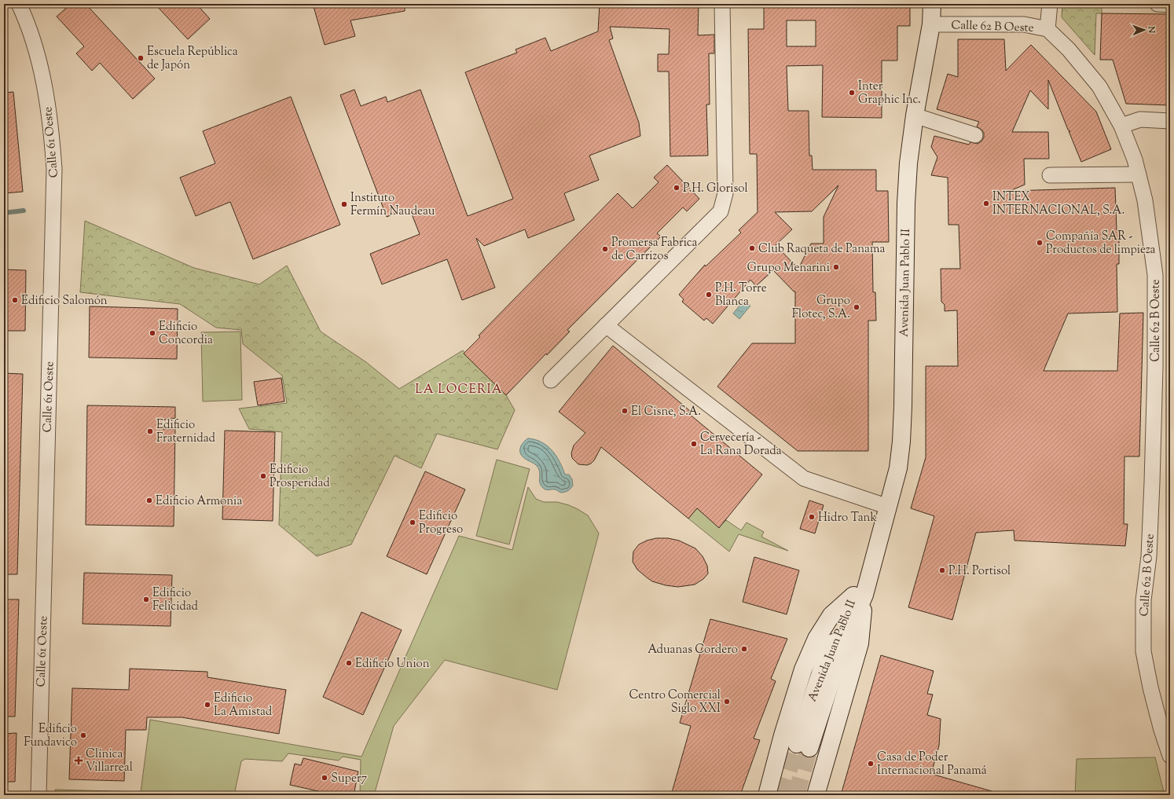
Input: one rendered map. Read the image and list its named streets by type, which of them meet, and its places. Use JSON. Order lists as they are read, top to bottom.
{
  "streets": {
    "main road": ["Avenida Juan Pablo II"],
    "street": ["Calle 62 B Oeste", "Calle 61 Oeste"]
  },
  "crossings": [
    ["Calle 62 B Oeste", "Avenida Juan Pablo II"]
  ],
  "districts": ["LA LOCERIA"],
  "places": {
    "other": [
      "Escuela República de Japón",
      "Inter Graphic Inc.",
      "P.H. Glorisol",
      "INTEX INTERNACIONAL, S.A.",
      "Instituto Fermín Naudeau",
      "Compañía SAR - Productos de limpieza",
      "Club Raqueta de Panama",
      "Promersa Fabrica de Carrizos",
      "Grupo Menarini",
      "P.H. Torre Blanca",
      "Edificio Salomón",
      "Grupo Flotec, S.A.",
      "Edificio Concordia",
      "El Cisne, S.A.",
      "Edificio Fraternidad",
      "Cervecería - La Rana Dorada",
      "Edificio Prosperidad",
      "Edificio Armonia",
      "Hidro Tank",
      "Edificio Progreso",
      "P.H. Portisol",
      "Edificio Felicidad",
      "Aduanas Cordero",
      "Edificio Union",
      "Centro Comercial Siglo XXI",
      "Edificio La Amistad",
      "Edificio Fundavico",
      "Casa de Poder Internacional Panamá",
      "Super7"
    ],
    "health": ["Clínica Villarreal"]
  },
  "north": "right"
}
